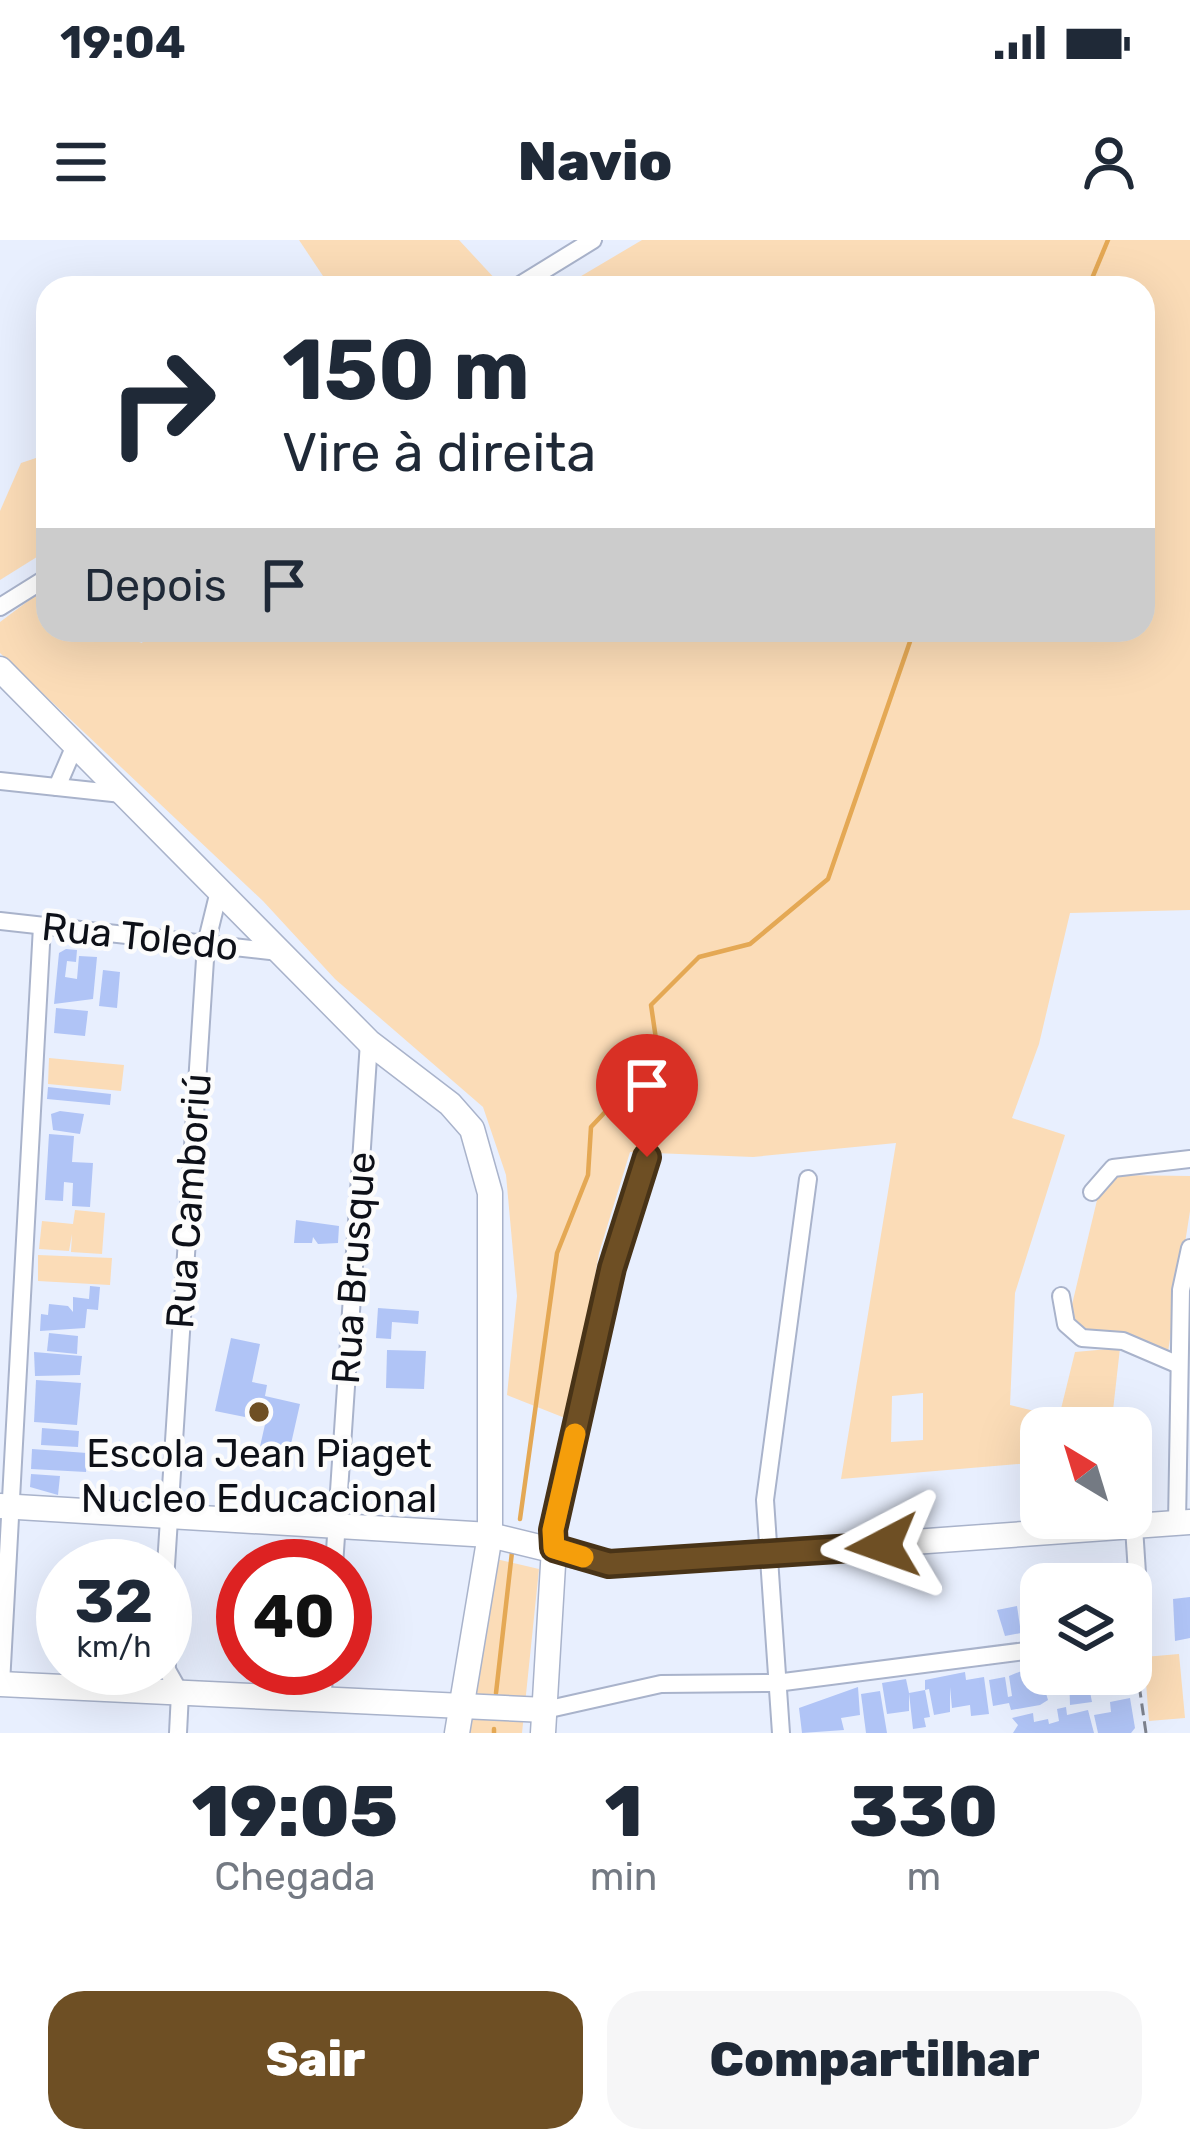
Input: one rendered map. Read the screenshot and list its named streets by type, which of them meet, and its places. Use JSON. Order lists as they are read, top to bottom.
{
  "streets": {
    "street": ["Rua Toledo", "Rua Camboriú", "Rua Brusque"]
  },
  "crossings": [
    ["Rua Toledo", "Rua Camboriú"]
  ],
  "places": ["Escola Jean Piaget Nucleo Educacional"],
  "north": "top left",
  "page": {
    "status": "19:04",
    "header": "Navio",
    "turn": ["150 m", "Vire à direita"],
    "then": "Depois",
    "speed": "32 km/h",
    "limit": "40",
    "eta": [
      "19:05",
      "Chegada",
      "1",
      "min",
      "330",
      "m"
    ],
    "buttons": ["Sair", "Compartilhar"]
  }
}
